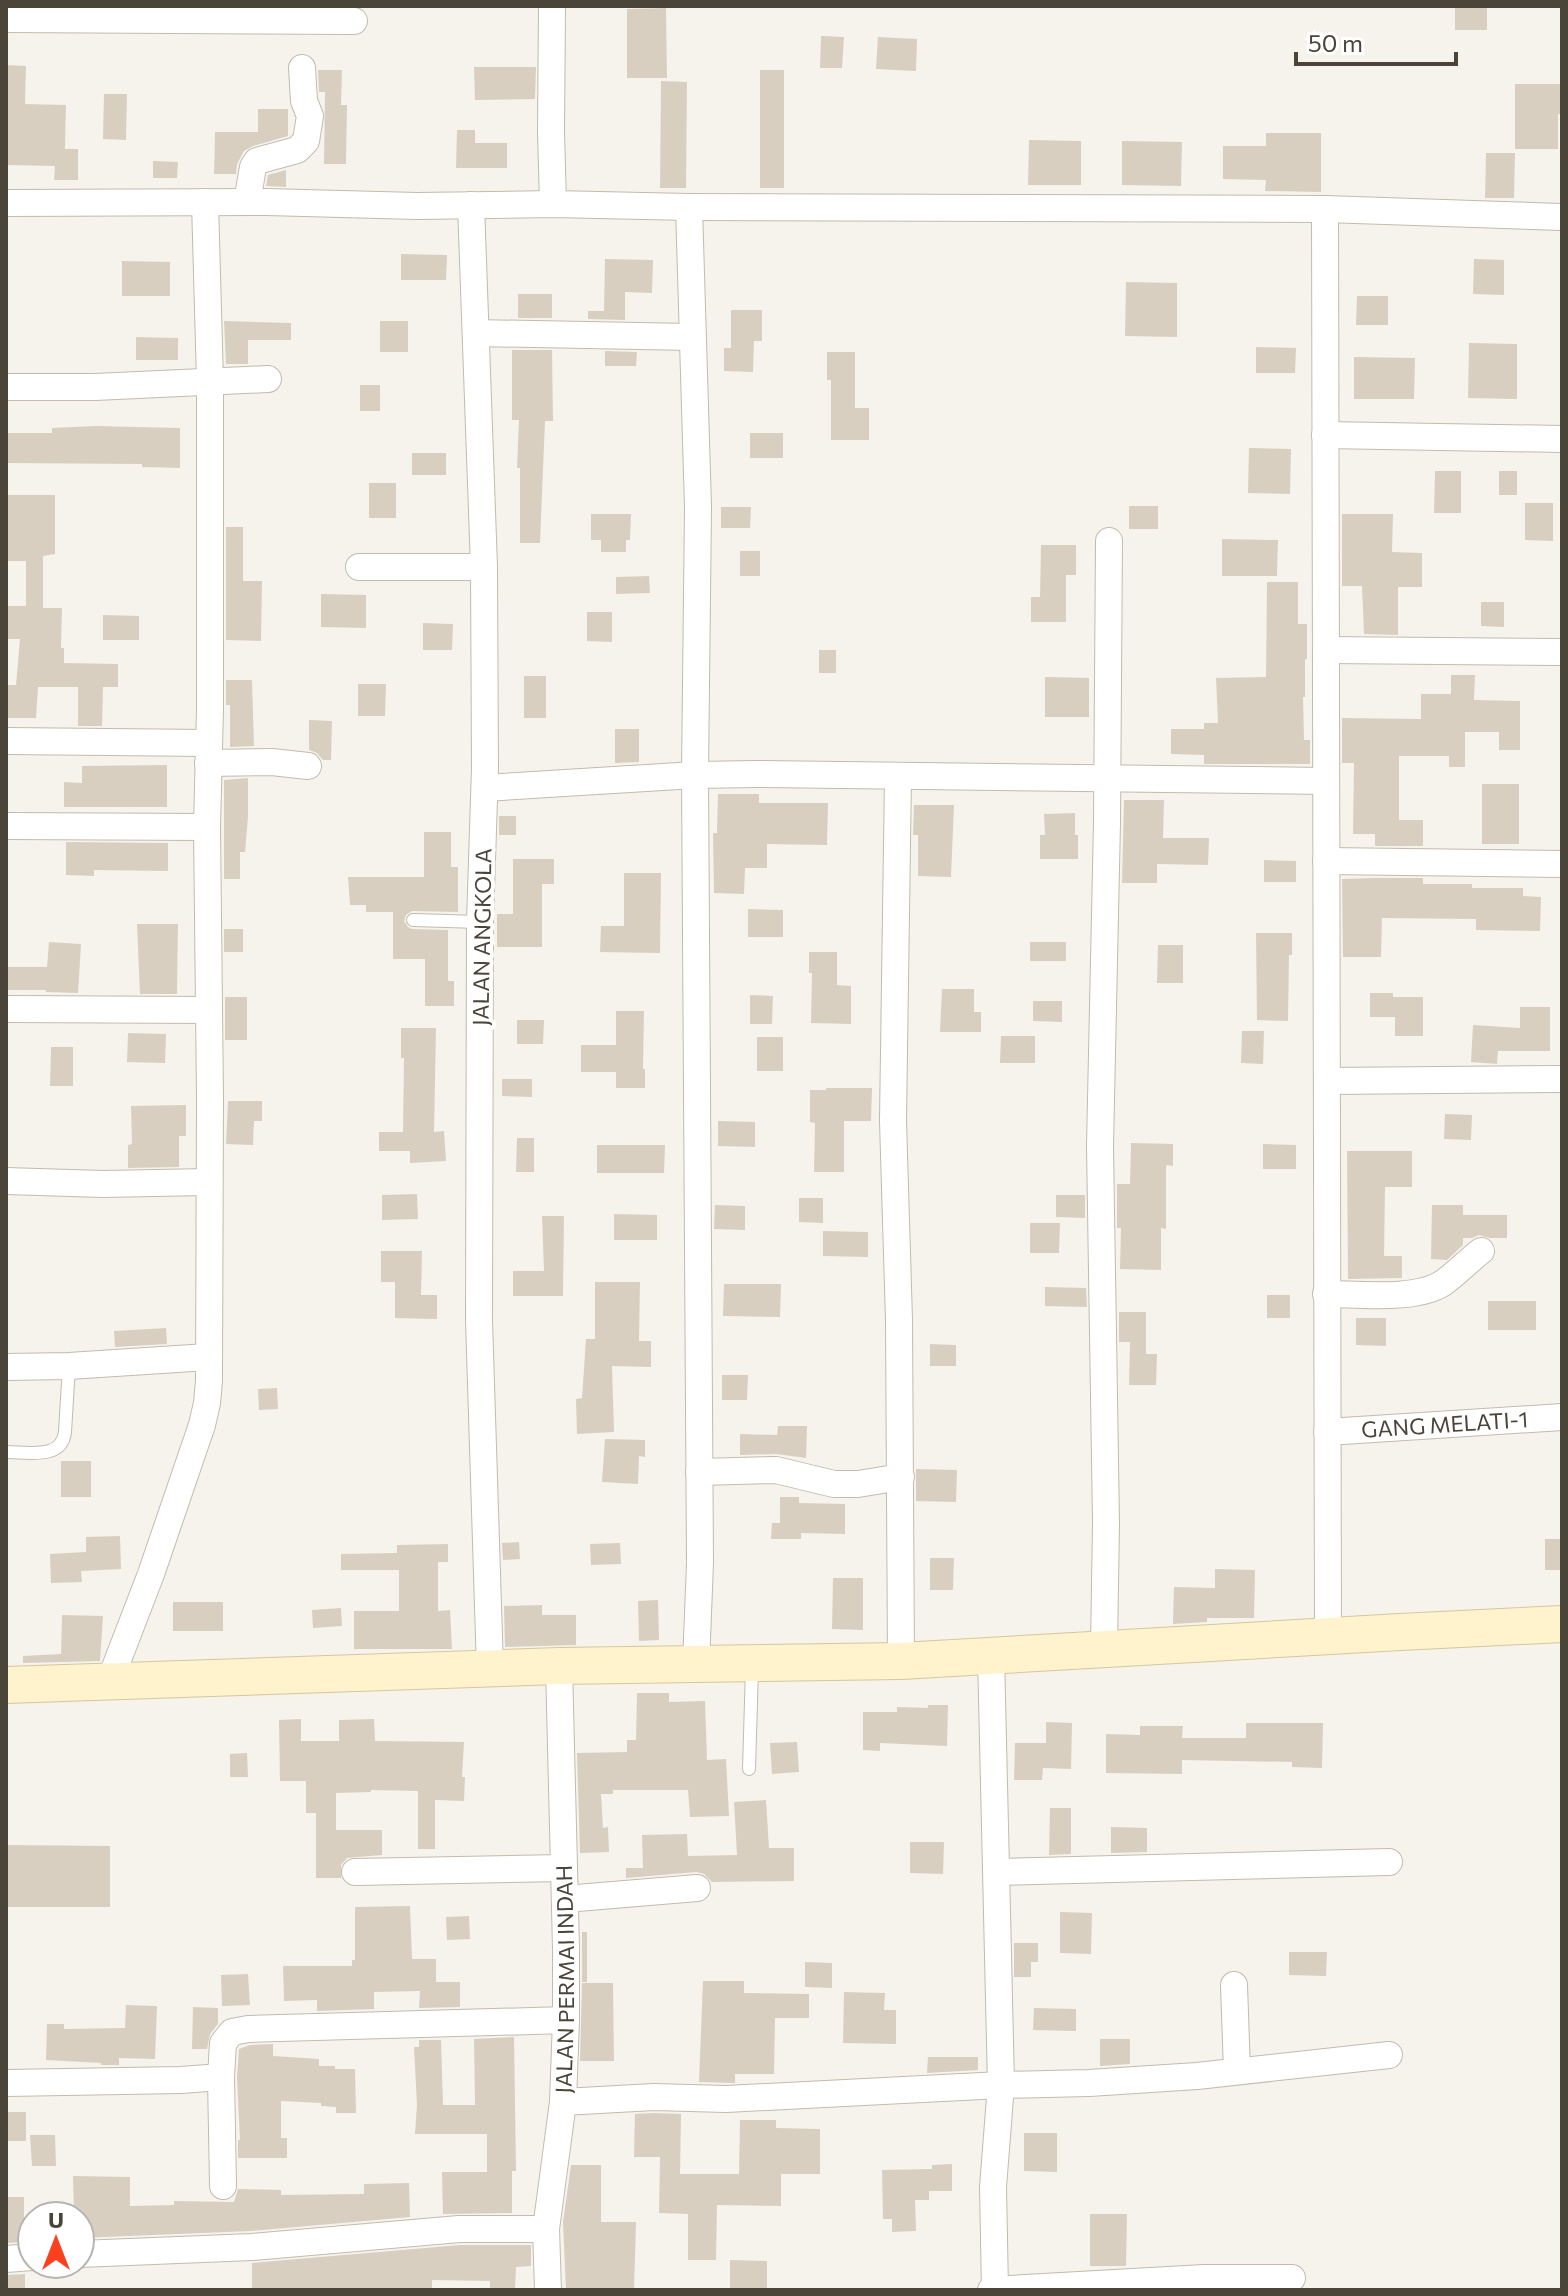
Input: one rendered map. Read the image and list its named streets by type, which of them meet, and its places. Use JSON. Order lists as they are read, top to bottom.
{
  "streets": {
    "street": ["JALAN ANGKOLA", "GANG MELATI-1", "JALAN PERMAI INDAH"]
  },
  "scale_bar": "50 m",
  "north": "top"
}
